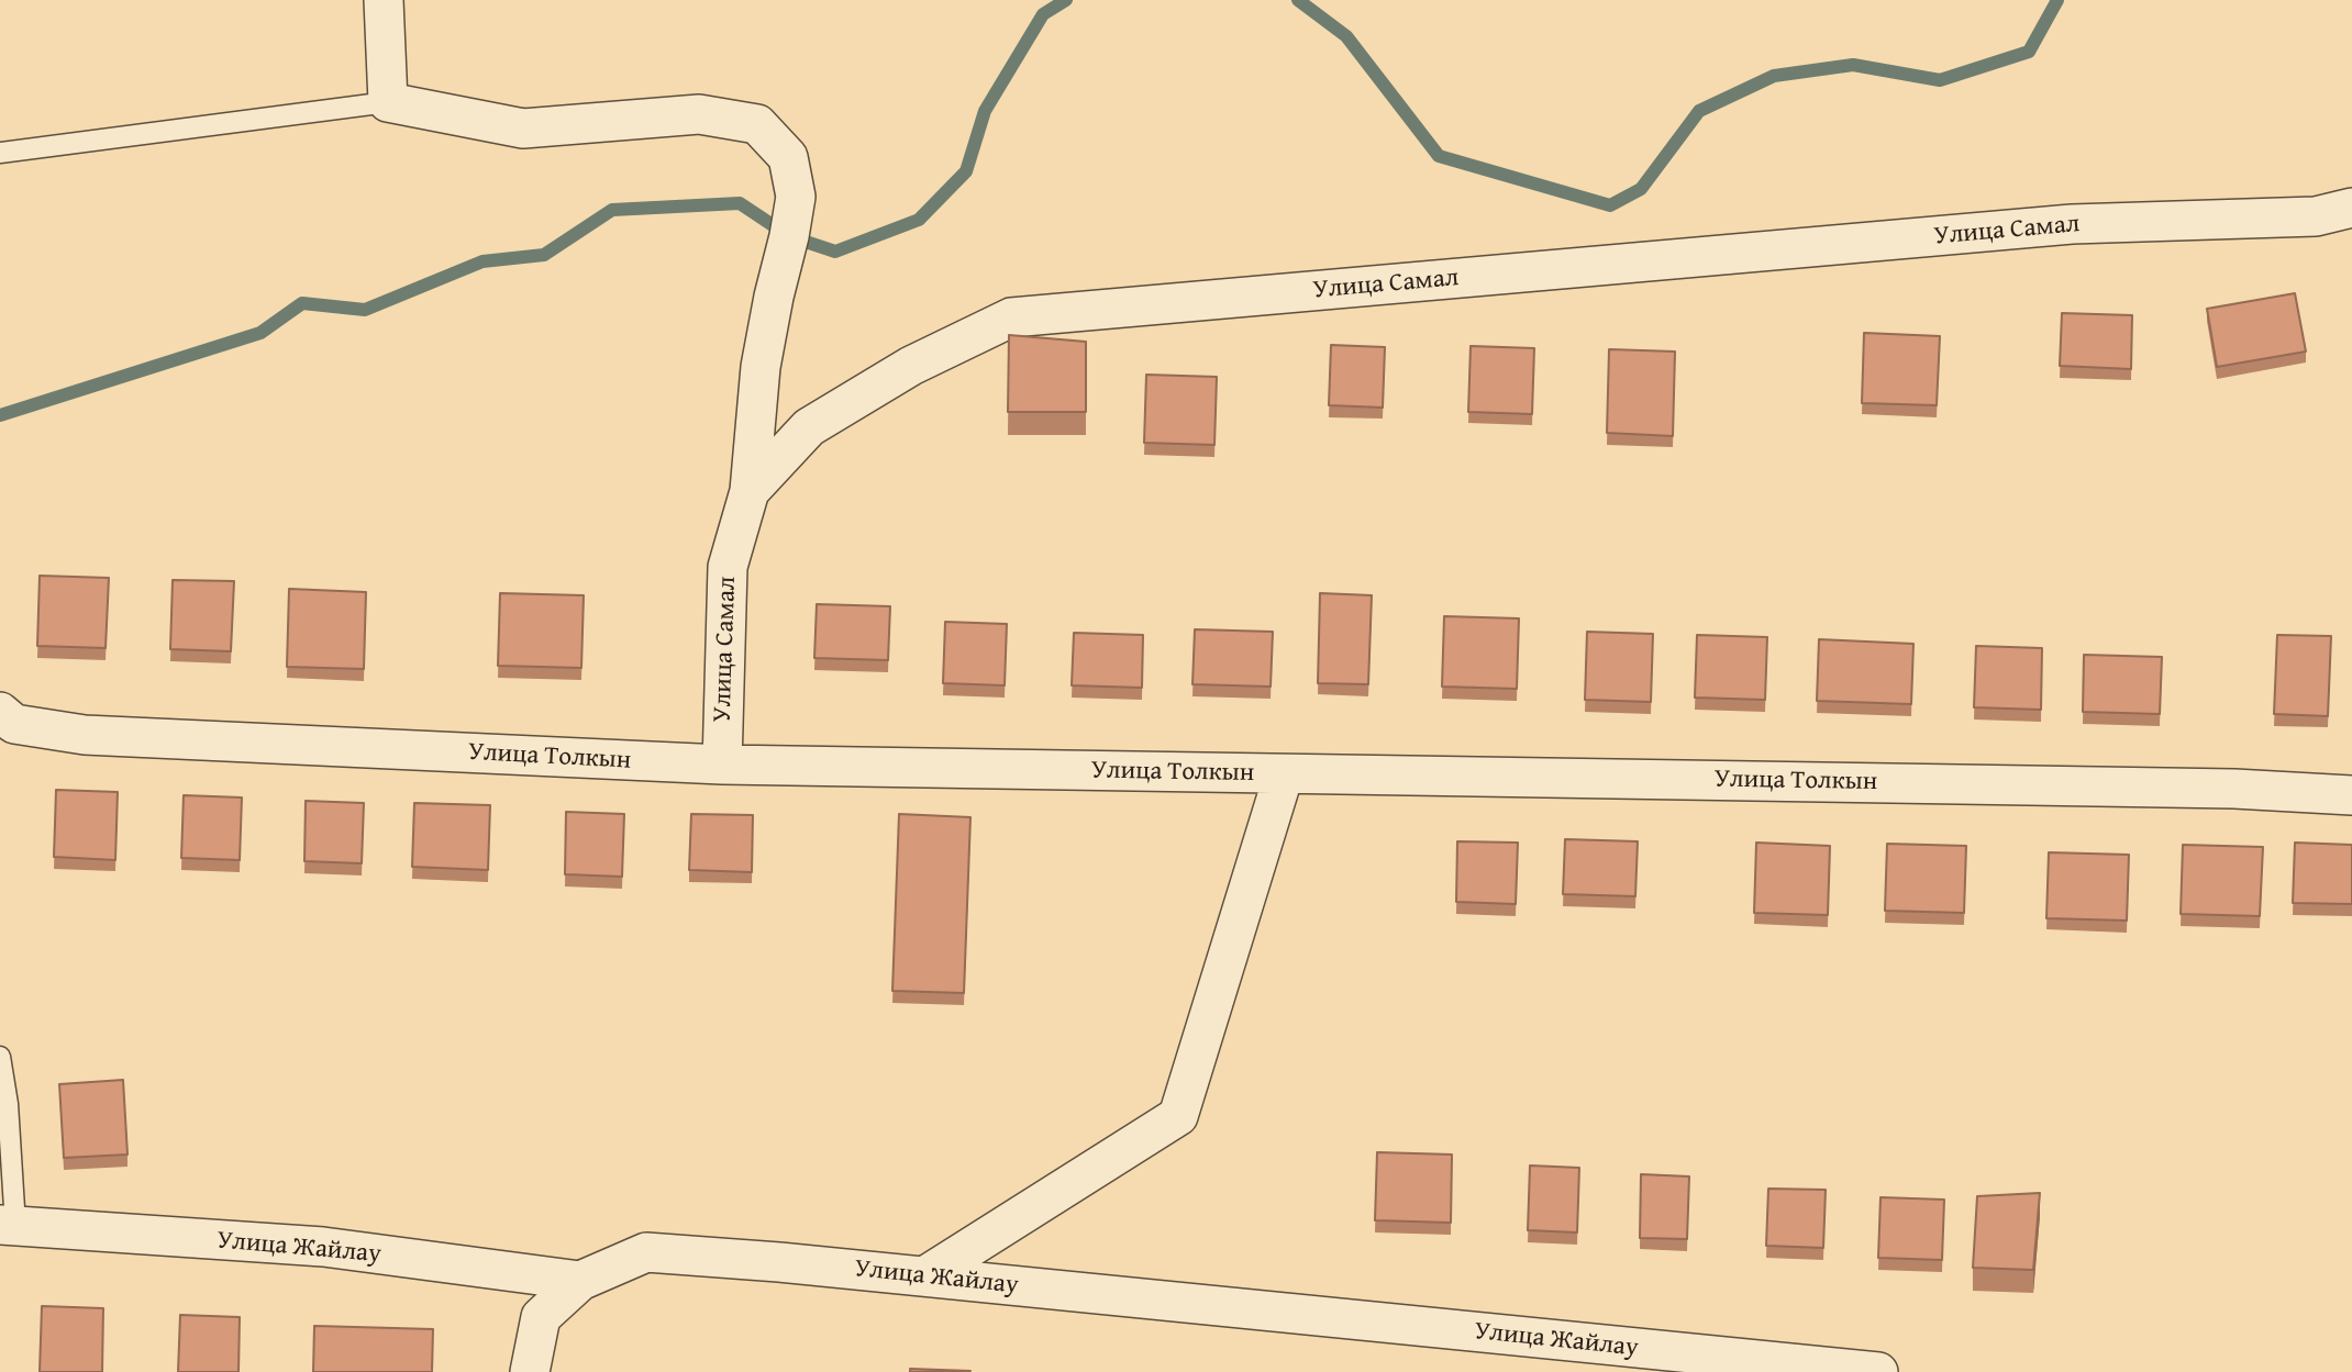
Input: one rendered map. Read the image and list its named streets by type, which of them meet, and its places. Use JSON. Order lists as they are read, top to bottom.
{
  "streets": {
    "street": ["Улица Самал", "Улица Толкын", "Улица Жайлау"]
  },
  "crossings": [
    ["Улица Самал", "Улица Толкын"]
  ]
}
